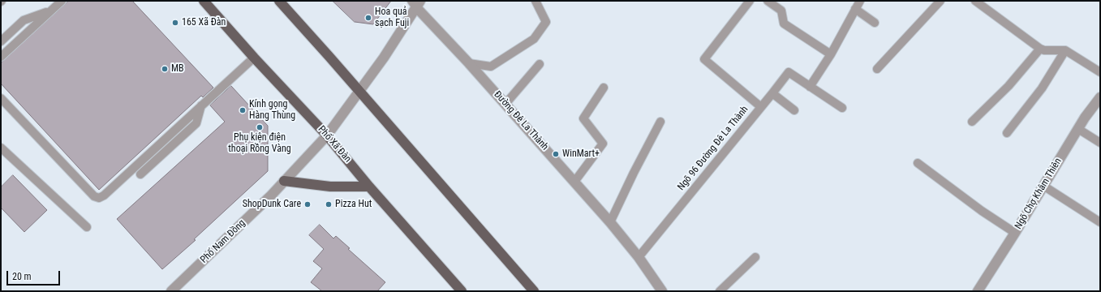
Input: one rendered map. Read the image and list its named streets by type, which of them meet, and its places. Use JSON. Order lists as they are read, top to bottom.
{
  "streets": {
    "main road": ["Phố Xã Đàn"],
    "street": ["Đường Đê La Thành", "Ngõ Chợ Khâm Thiên", "Phố Nam Đồng"],
    "lane": ["Ngõ 96 Đường Đê La Thành"]
  },
  "crossings": [
    ["Đường Đê La Thành", "Ngõ 96 Đường Đê La Thành"],
    ["Đường Đê La Thành", "Phố Nam Đồng"],
    ["Phố Xã Đàn", "Phố Nam Đồng"]
  ],
  "places": [
    "Hoa quả sạch Fuji",
    "165 Xã Đàn",
    "MB",
    "Kính gọng Hàng Thùng",
    "Phụ kiện điện thoại Rồng Vàng",
    "WinMart+",
    "ShopDunk Care",
    "Pizza Hut"
  ],
  "scale_bar": "20 m"
}
